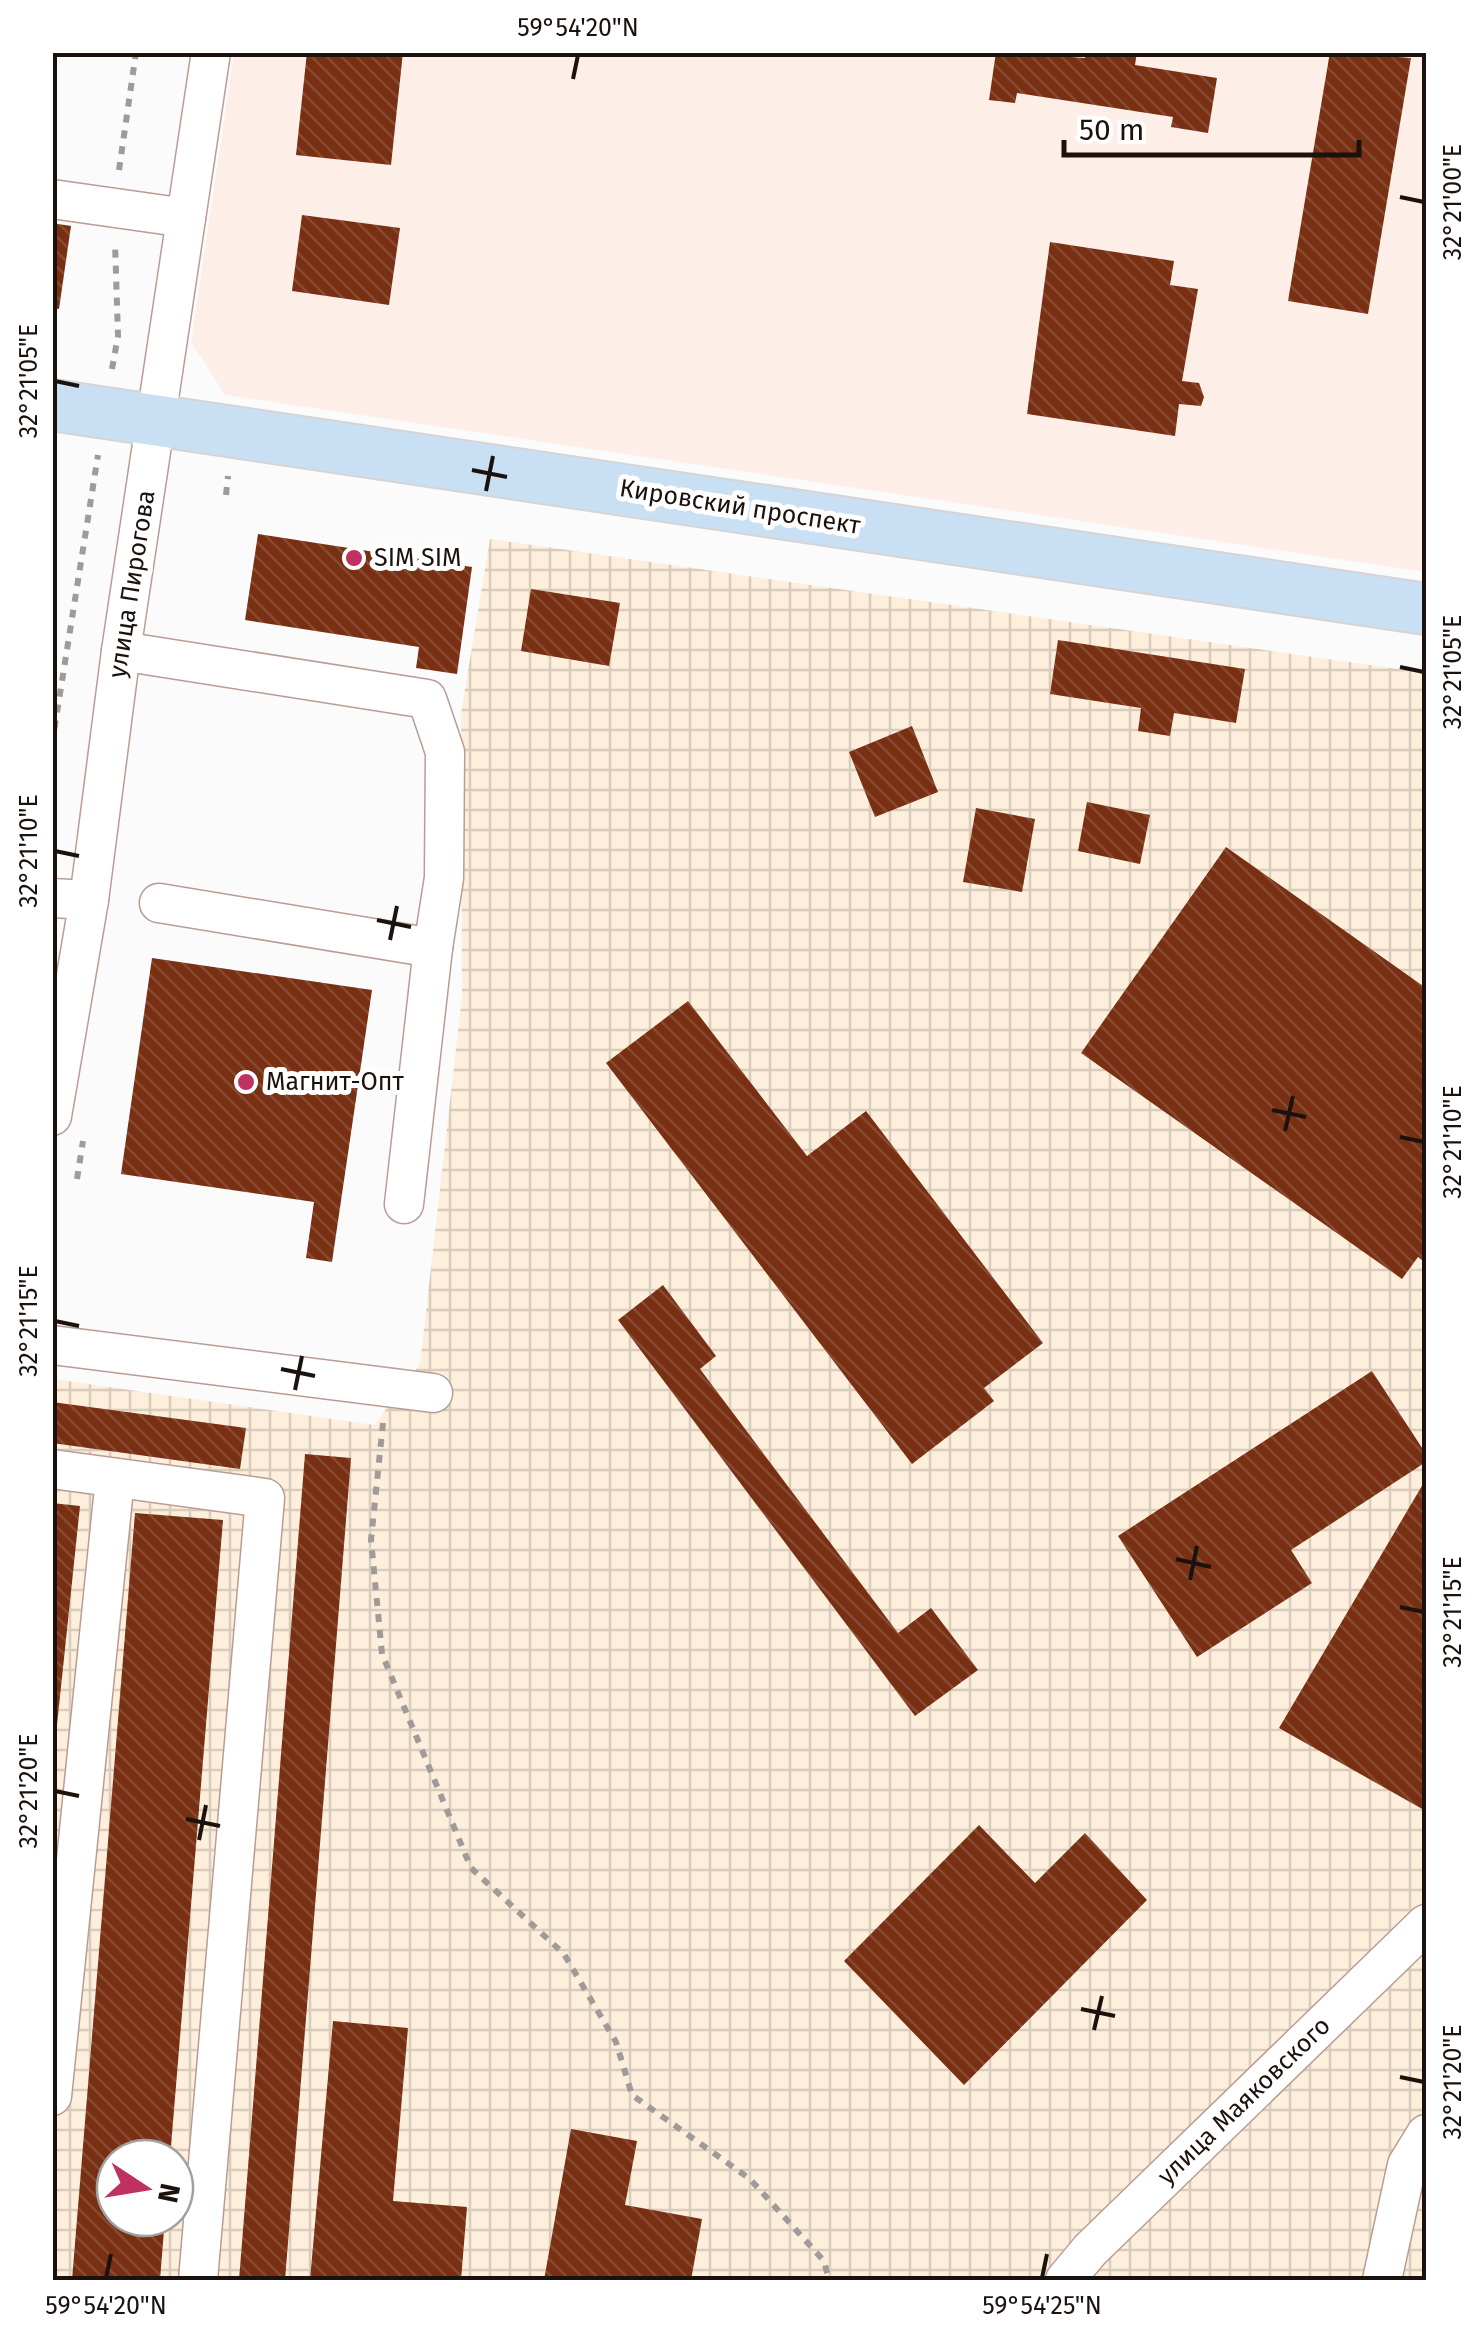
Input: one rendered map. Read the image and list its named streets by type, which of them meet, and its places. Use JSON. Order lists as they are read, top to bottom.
{
  "streets": {
    "main road": ["Кировский проспект"],
    "street": ["улица Пирогова", "улица Маяковского"]
  },
  "crossings": [
    ["Кировский проспект", "улица Пирогова"]
  ],
  "places": ["SIM SIM", "Магнит-Опт"],
  "scale_bar": "50 m",
  "north": "right",
  "coordinates": [
    "59°54'20\"N",
    "32°21'00\"E",
    "32°21'05\"E",
    "32°21'10\"E",
    "32°21'15\"E",
    "32°21'20\"E",
    "59°54'25\"N"
  ]
}
